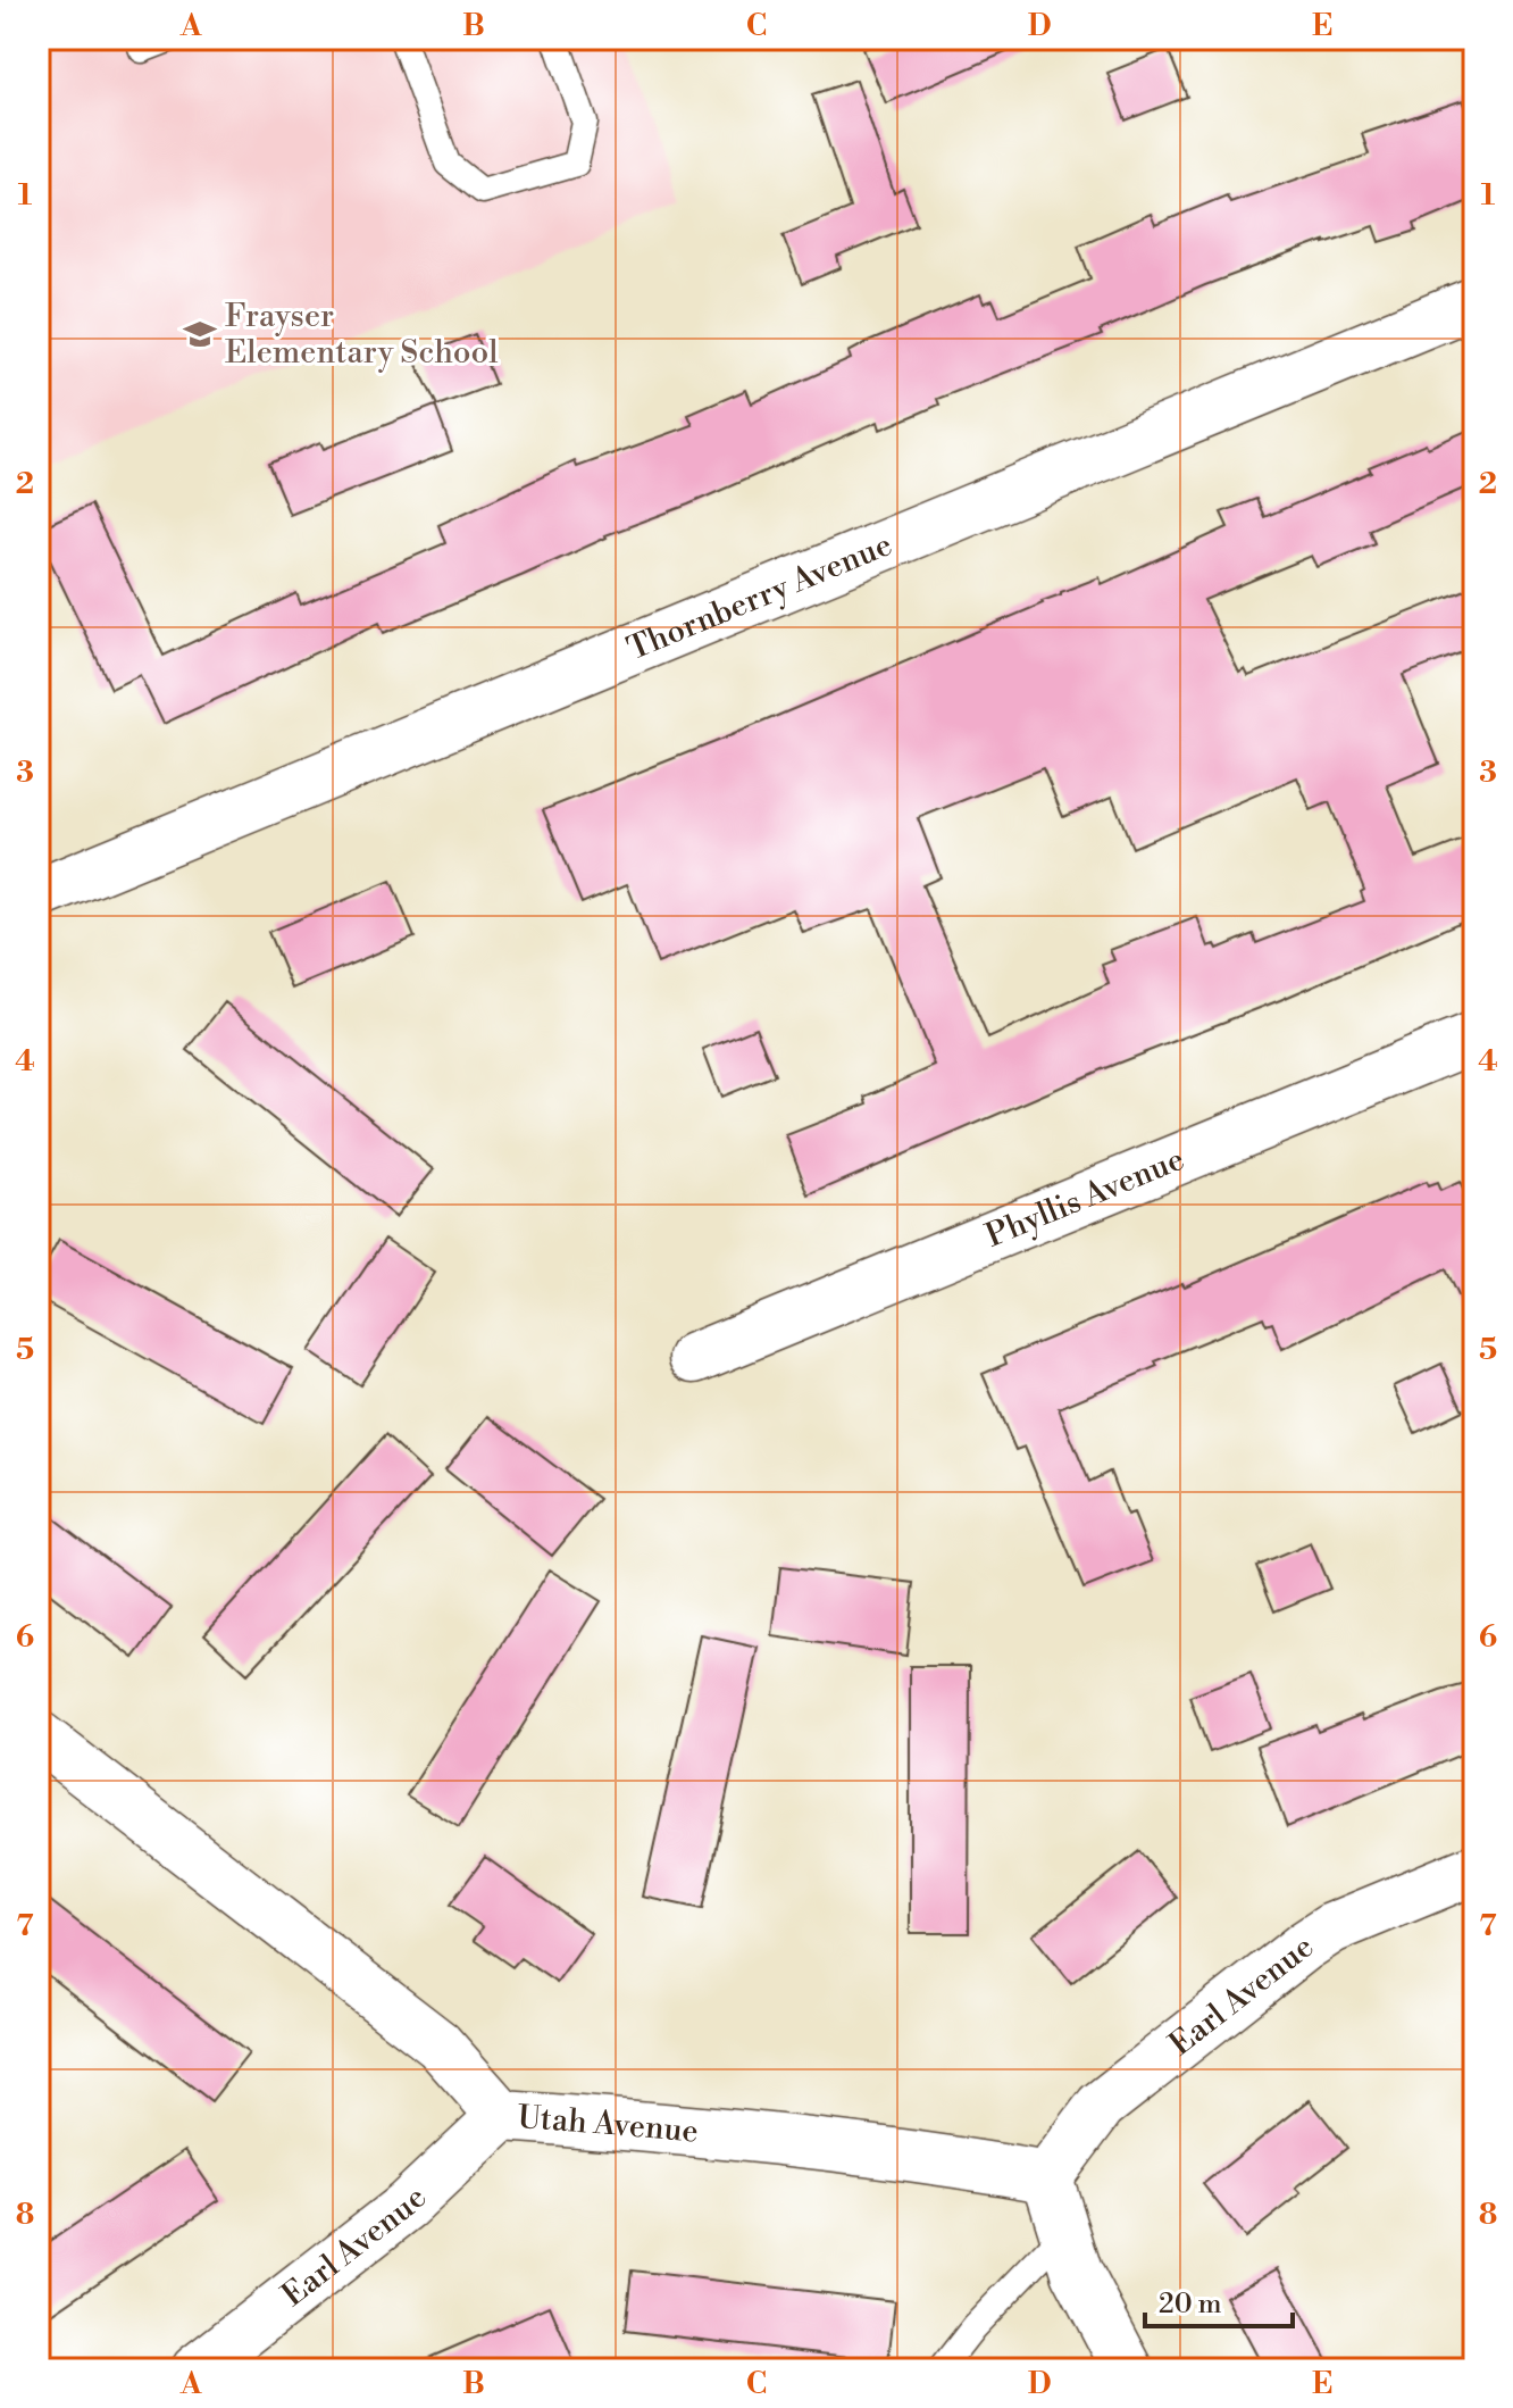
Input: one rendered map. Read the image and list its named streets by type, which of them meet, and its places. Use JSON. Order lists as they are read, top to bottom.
{
  "streets": {
    "street": [
      "Thornberry Avenue",
      "Phyllis Avenue",
      "Earl Avenue",
      "Utah Avenue"
    ]
  },
  "crossings": [
    ["Earl Avenue", "Utah Avenue"]
  ],
  "places": {
    "school or university": ["Frayser Elementary School"]
  },
  "scale_bar": "20 m",
  "grid": {
    "columns": [
      "A",
      "B",
      "C",
      "D",
      "E"
    ],
    "rows": [
      "1",
      "2",
      "3",
      "4",
      "5",
      "6",
      "7",
      "8"
    ]
  }
}
